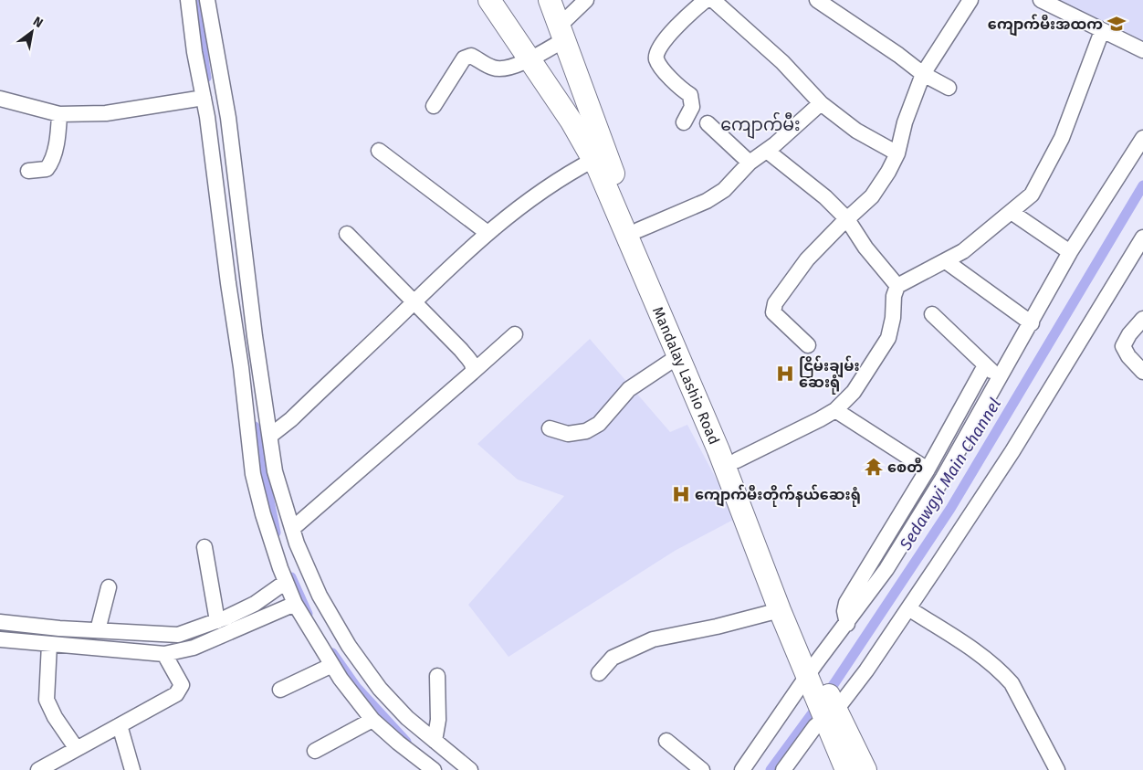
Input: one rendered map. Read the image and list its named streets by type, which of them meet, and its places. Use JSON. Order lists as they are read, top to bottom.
{
  "streets": {
    "highway": ["Mandalay Lashio Road"]
  },
  "districts": ["ကျောက်မီး"],
  "water": ["Sedawgyi Main Channel"],
  "places": {
    "school or university": ["ကျောက်မီးအထက"],
    "hospital": ["ငြိမ်းချမ်း ဆေးရုံ", "ကျောက်မီးတိုက်နယ်ဆေးရုံ"],
    "temple": ["စေတီ"]
  },
  "north": "top right"
}
